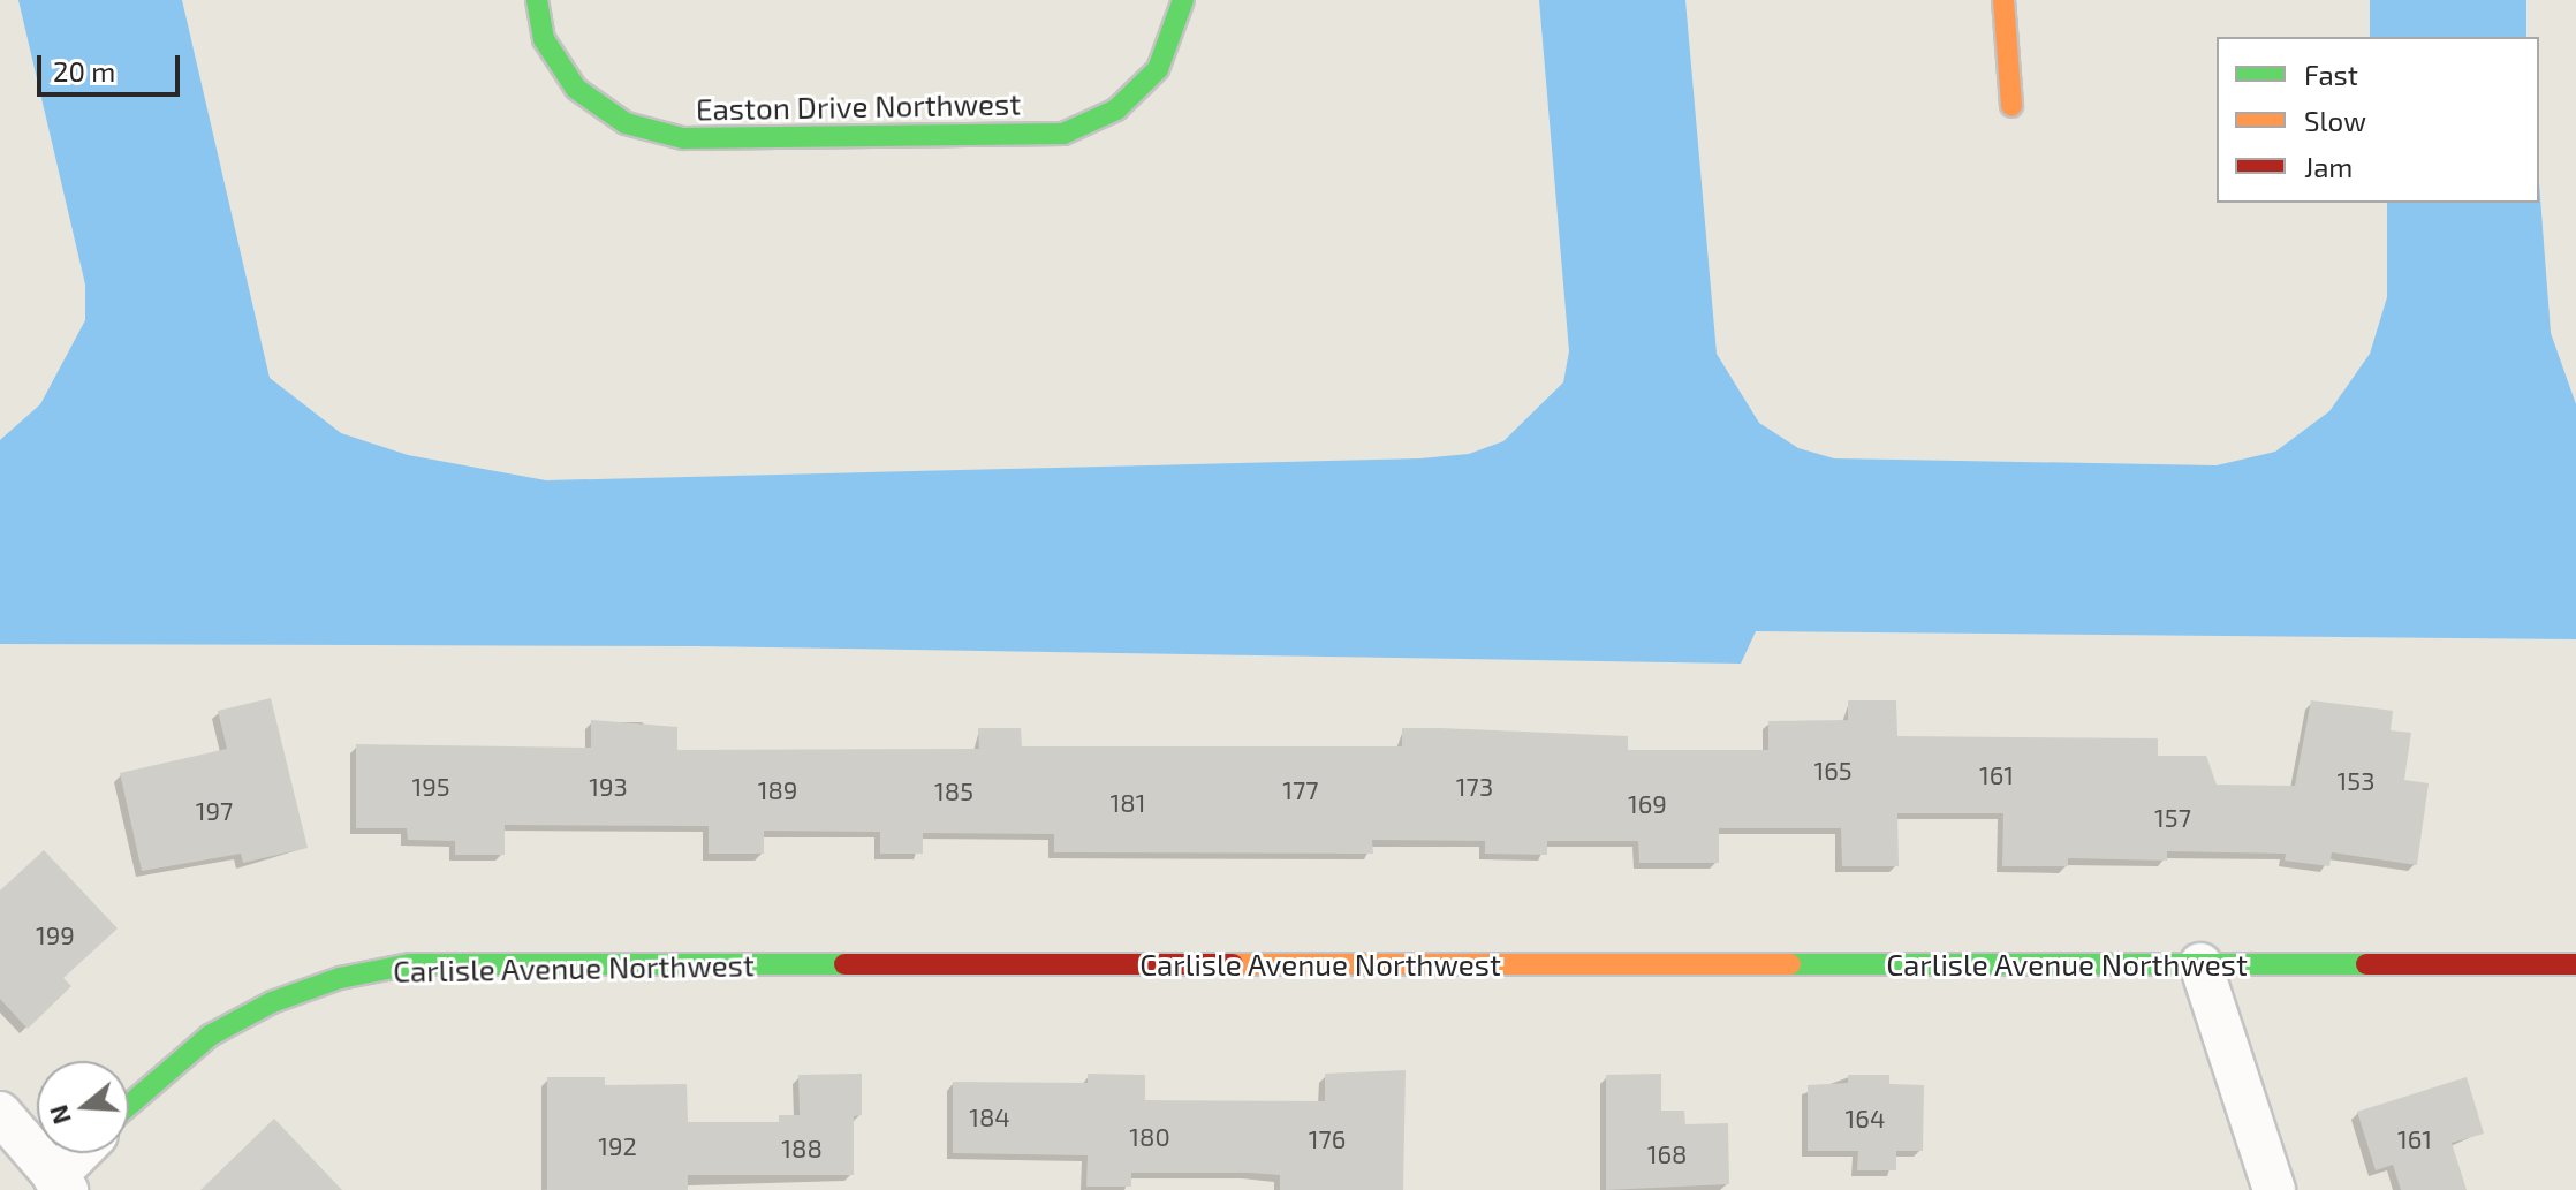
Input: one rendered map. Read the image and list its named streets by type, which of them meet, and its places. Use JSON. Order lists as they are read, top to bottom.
{
  "streets": {
    "street": ["Easton Drive Northwest", "Carlisle Avenue Northwest"]
  },
  "house_numbers": [
    "165",
    "161",
    "153",
    "195",
    "193",
    "173",
    "189",
    "177",
    "185",
    "181",
    "169",
    "197",
    "157",
    "199",
    "184",
    "164",
    "180",
    "176",
    "161",
    "192",
    "188",
    "168"
  ],
  "legend": ["Fast", "Slow", "Jam"],
  "scale_bar": "20 m",
  "north": "left"
}
